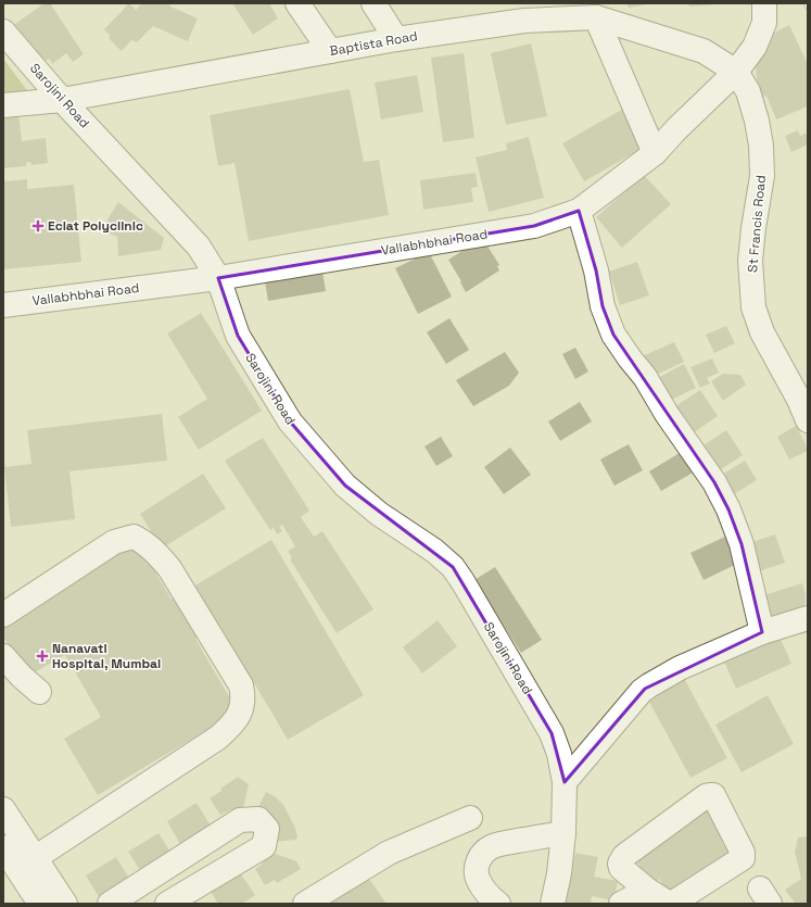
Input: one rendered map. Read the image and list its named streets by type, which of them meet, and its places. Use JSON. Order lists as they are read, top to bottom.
{
  "streets": {
    "street": [
      "Baptista Road",
      "Sarojini Road",
      "St Francis Road",
      "Vallabhbhai Road"
    ]
  },
  "crossings": [
    ["Baptista Road", "Sarojini Road"],
    ["Baptista Road", "St Francis Road"],
    ["Baptista Road", "Vallabhbhai Road"],
    ["Sarojini Road", "Vallabhbhai Road"],
    ["St Francis Road", "Vallabhbhai Road"]
  ],
  "places": {
    "health": ["Eclat Polyclinic", "Nanavati Hospital, Mumbai"]
  }
}
